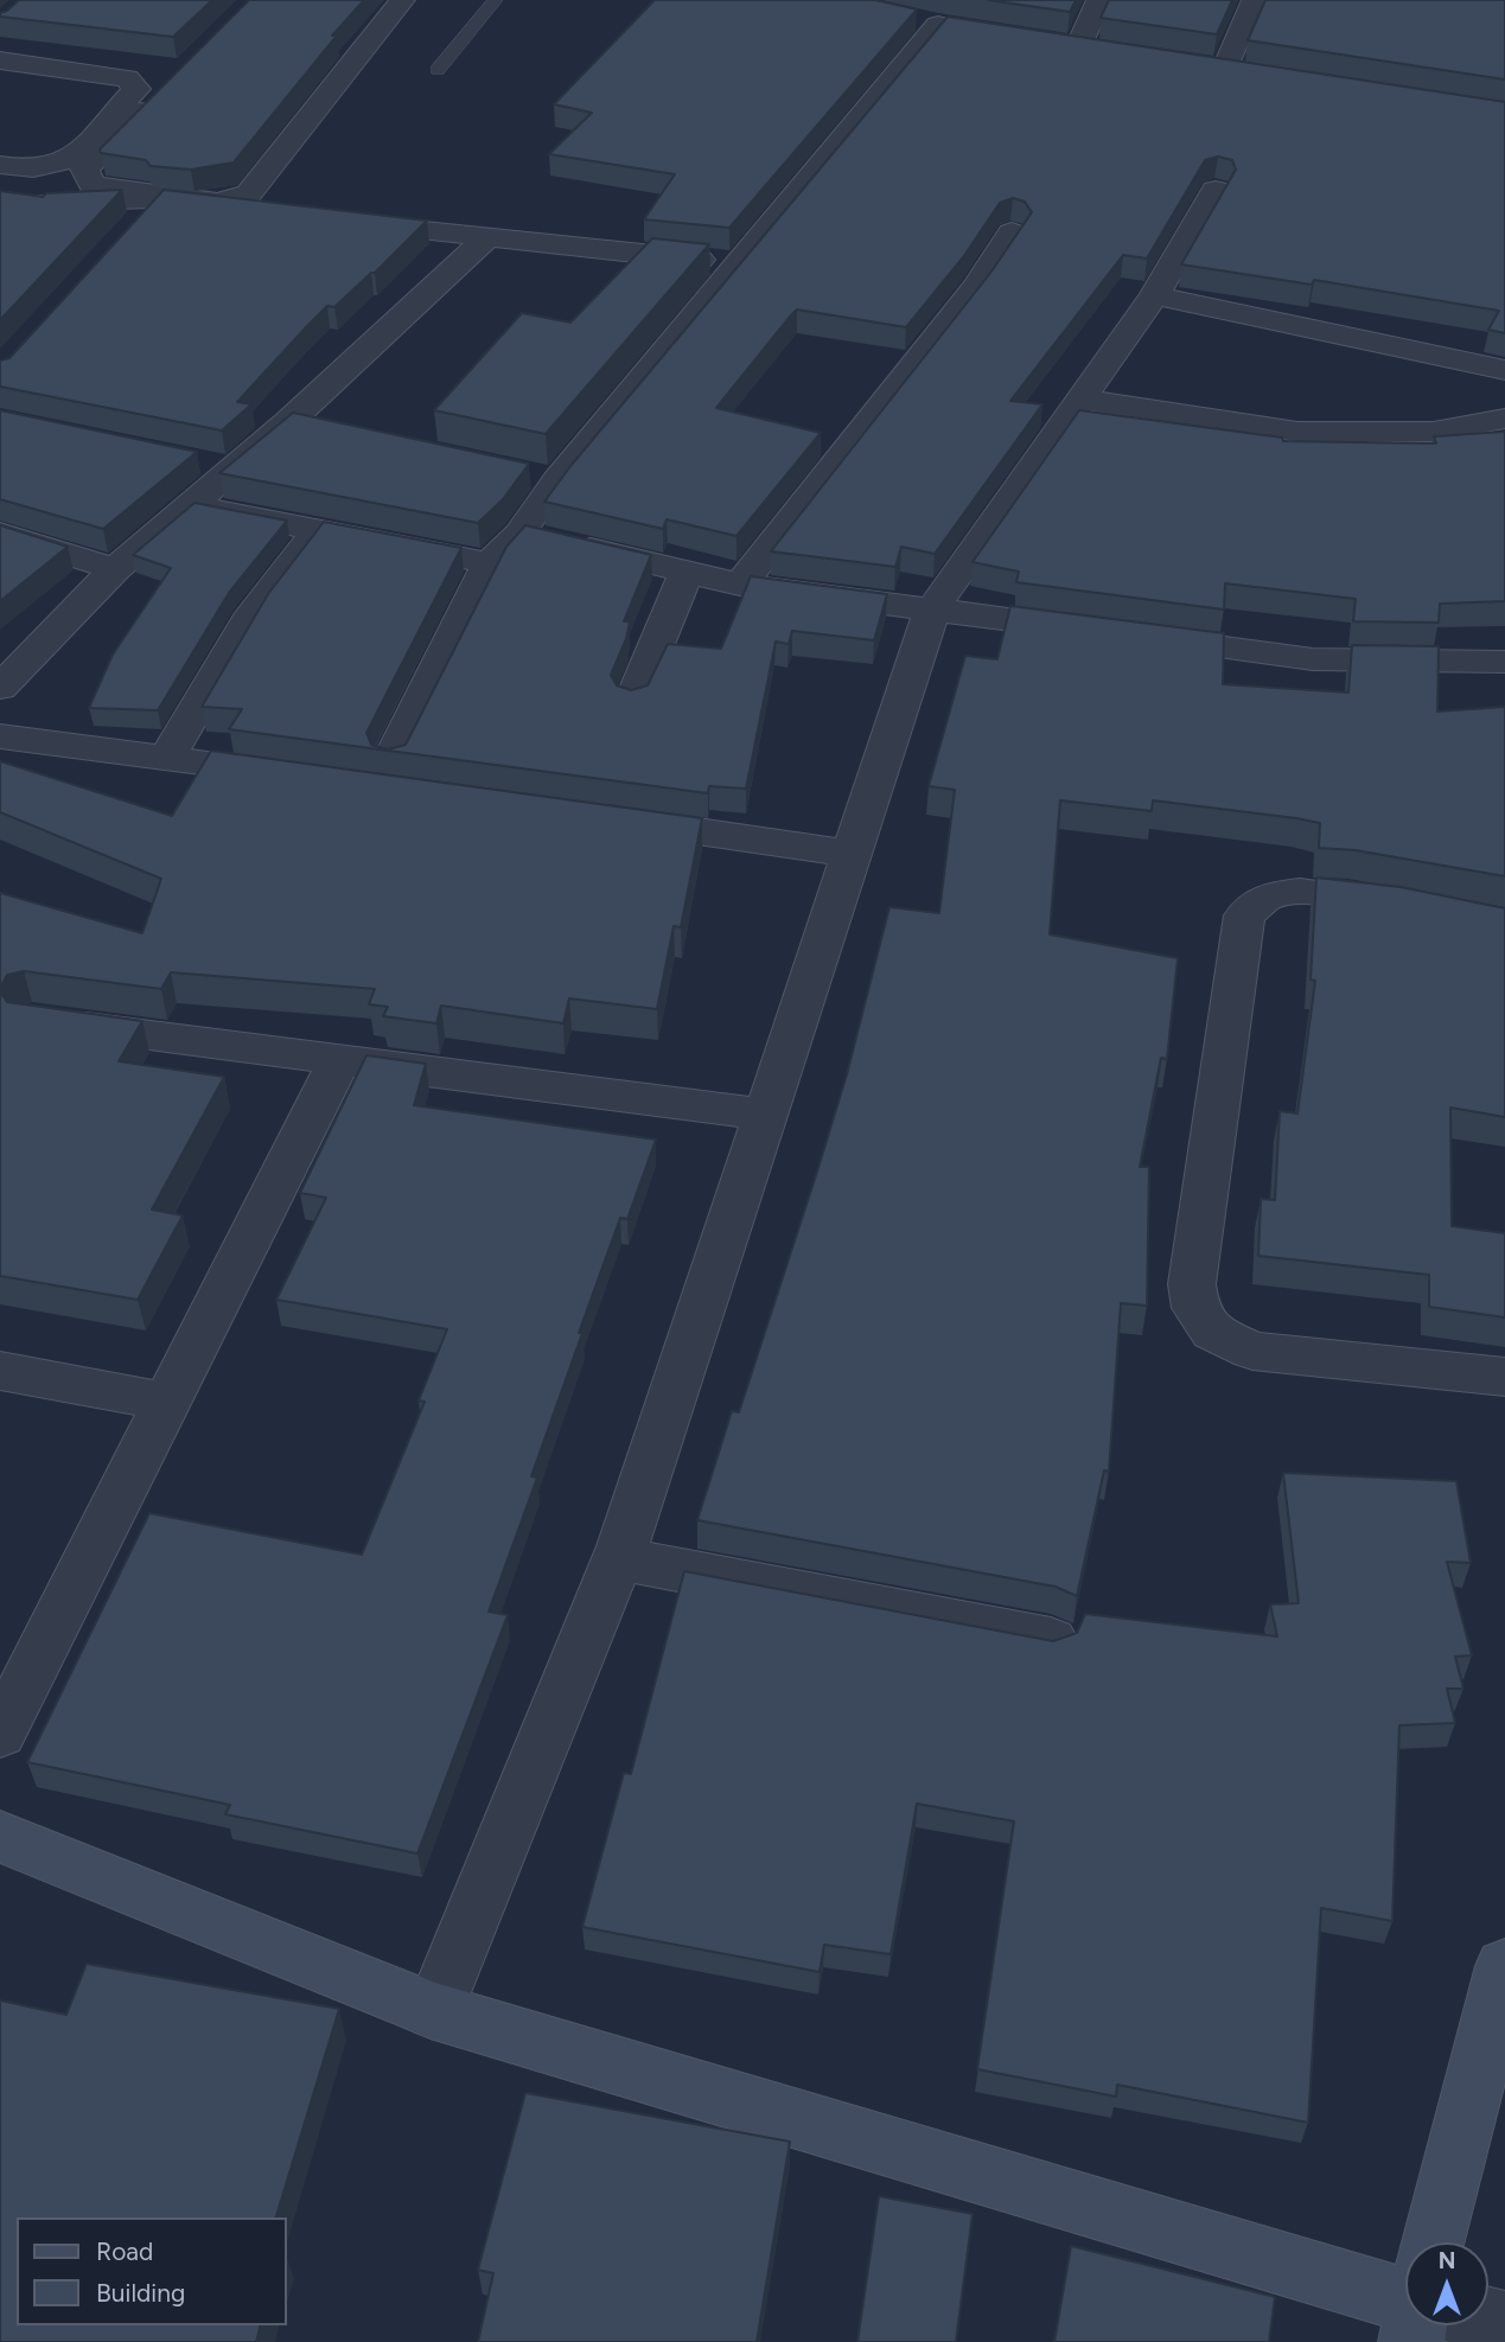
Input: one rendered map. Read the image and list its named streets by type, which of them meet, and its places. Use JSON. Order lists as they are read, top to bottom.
{
  "legend": ["Road", "Building"],
  "north": "top"
}
